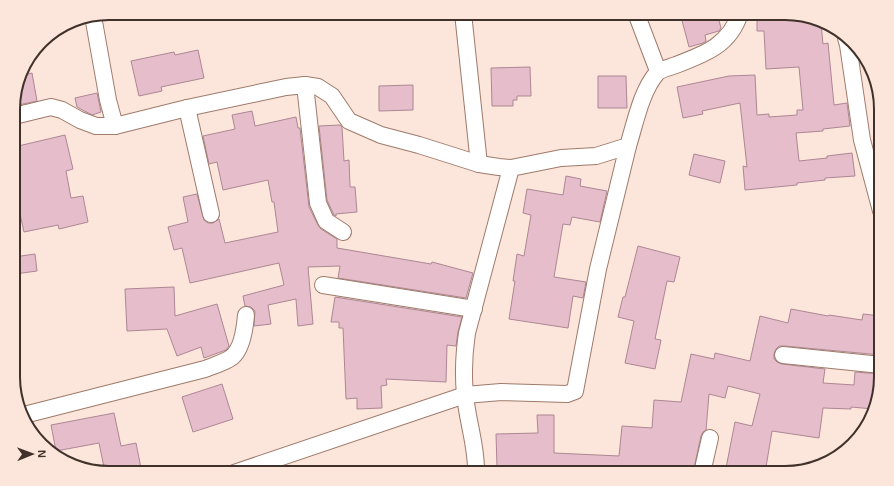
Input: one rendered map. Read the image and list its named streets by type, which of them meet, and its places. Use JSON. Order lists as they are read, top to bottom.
{
  "north": "right"
}
